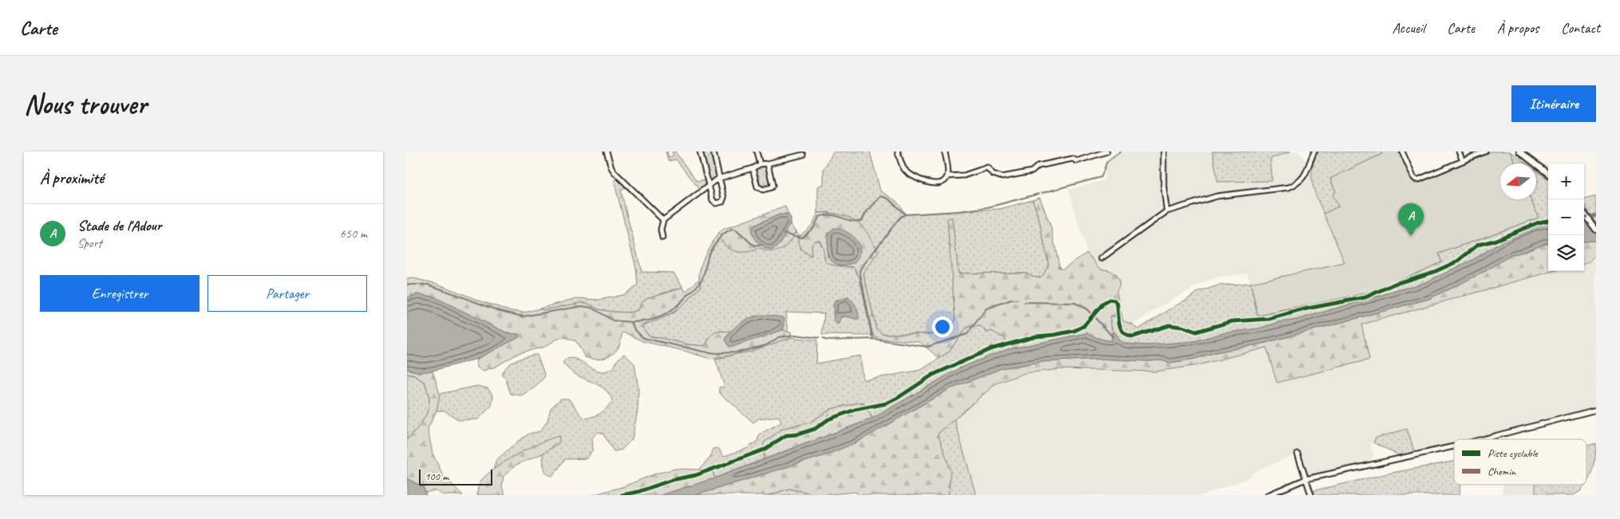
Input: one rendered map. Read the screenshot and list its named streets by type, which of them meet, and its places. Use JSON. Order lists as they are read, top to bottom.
{
  "legend": ["Piste cyclable", "Chemin"],
  "scale_bar": "100 m",
  "north": "left",
  "page": {
    "header": "Carte",
    "nav": [
      "Accueil",
      "Carte",
      "À propos",
      "Contact"
    ],
    "buttons": [
      "Itinéraire",
      ["Enregistrer", "Partager"]
    ],
    "title": "Nous trouver",
    "heading": "À proximité",
    "map_buttons": ["+", "−"],
    "list": [
      {
        "mark": "A",
        "name": "Stade de l'Adour",
        "note": "Sport",
        "value": "650 m"
      }
    ],
    "pins": "A",
    "scale": "100 m"
  }
}
